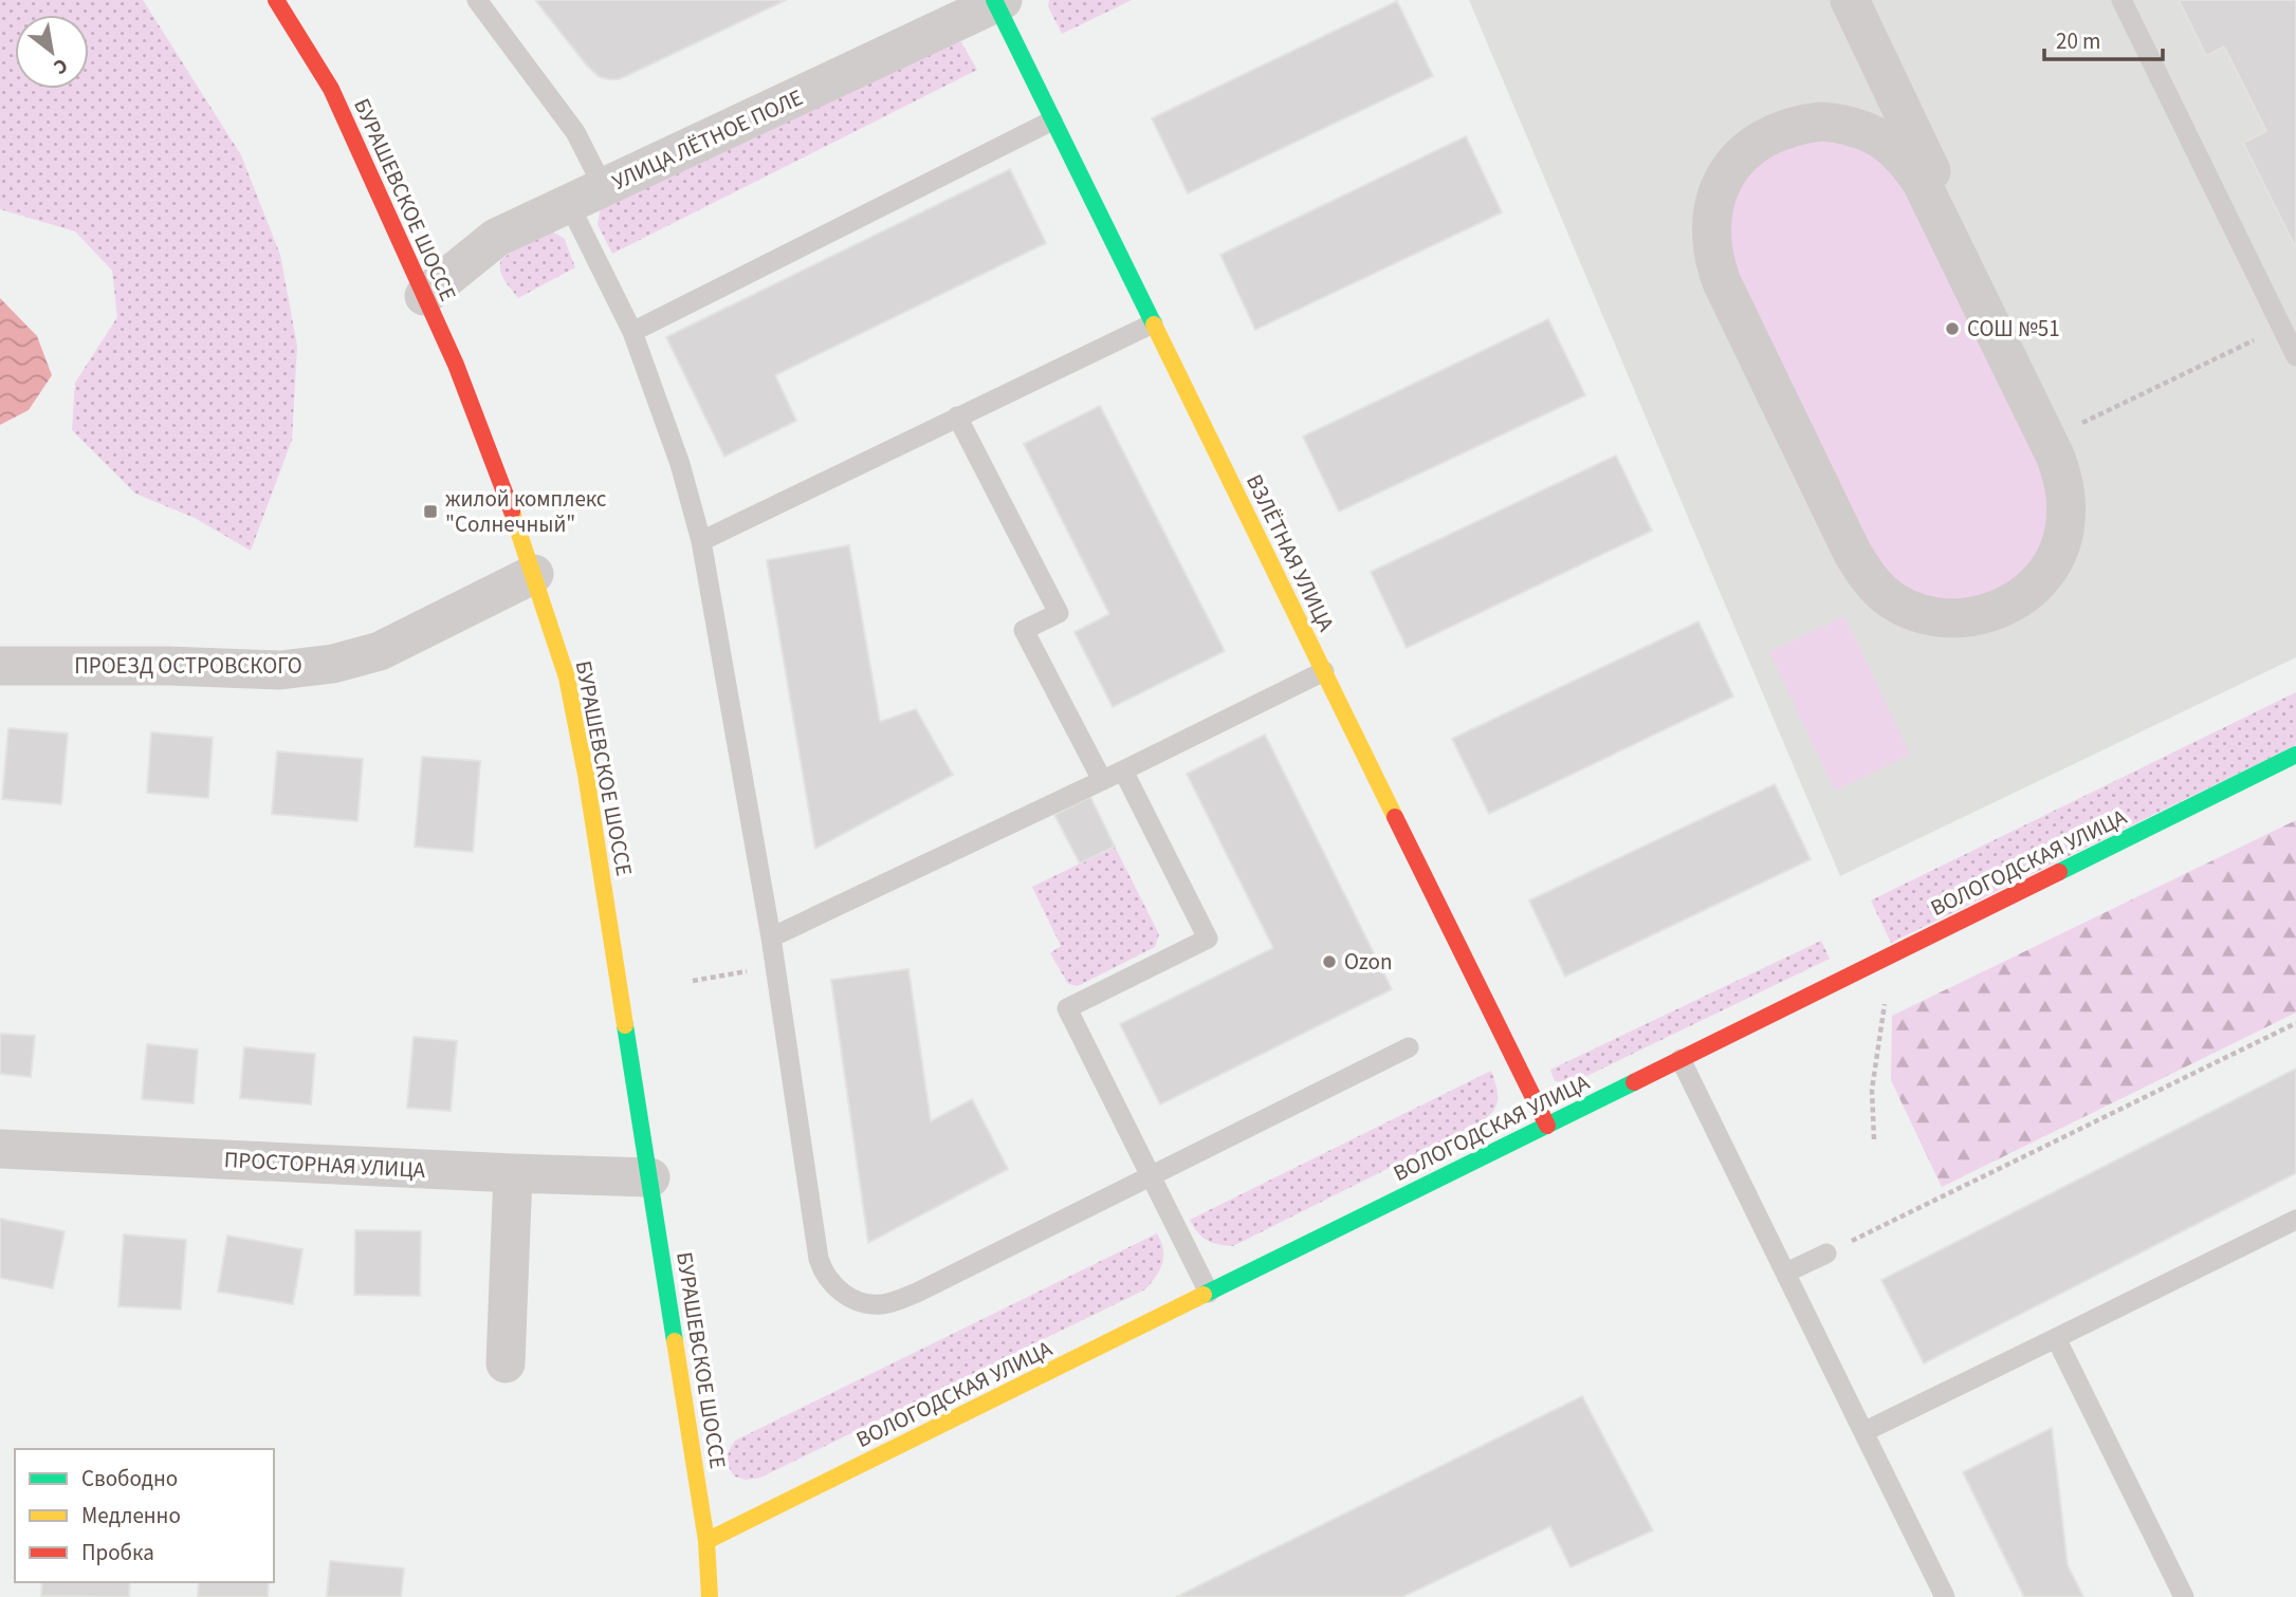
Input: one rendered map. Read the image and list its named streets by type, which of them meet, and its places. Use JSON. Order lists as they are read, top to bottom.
{
  "streets": {
    "street": [
      "УЛИЦА ЛЁТНОЕ ПОЛЕ",
      "БУРАШЕВСКОЕ ШОССЕ",
      "ВЗЛЁТНАЯ УЛИЦА",
      "ПРОЕЗД ОСТРОВСКОГО",
      "ВОЛОГОДСКАЯ УЛИЦА",
      "ПРОСТОРНАЯ УЛИЦА"
    ]
  },
  "crossings": [
    ["УЛИЦА ЛЁТНОЕ ПОЛЕ", "БУРАШЕВСКОЕ ШОССЕ"],
    ["УЛИЦА ЛЁТНОЕ ПОЛЕ", "ВЗЛЁТНАЯ УЛИЦА"],
    ["БУРАШЕВСКОЕ ШОССЕ", "ПРОЕЗД ОСТРОВСКОГО"],
    ["БУРАШЕВСКОЕ ШОССЕ", "ВОЛОГОДСКАЯ УЛИЦА"],
    ["БУРАШЕВСКОЕ ШОССЕ", "ПРОСТОРНАЯ УЛИЦА"],
    ["ВЗЛЁТНАЯ УЛИЦА", "ВОЛОГОДСКАЯ УЛИЦА"]
  ],
  "places": {
    "other": ["СОШ №51", "Ozon"],
    "transit": ["жилой комплекс \"Солнечный\""]
  },
  "legend": ["Свободно", "Медленно", "Пробка"],
  "scale_bar": "20 m",
  "north": "bottom right"
}
